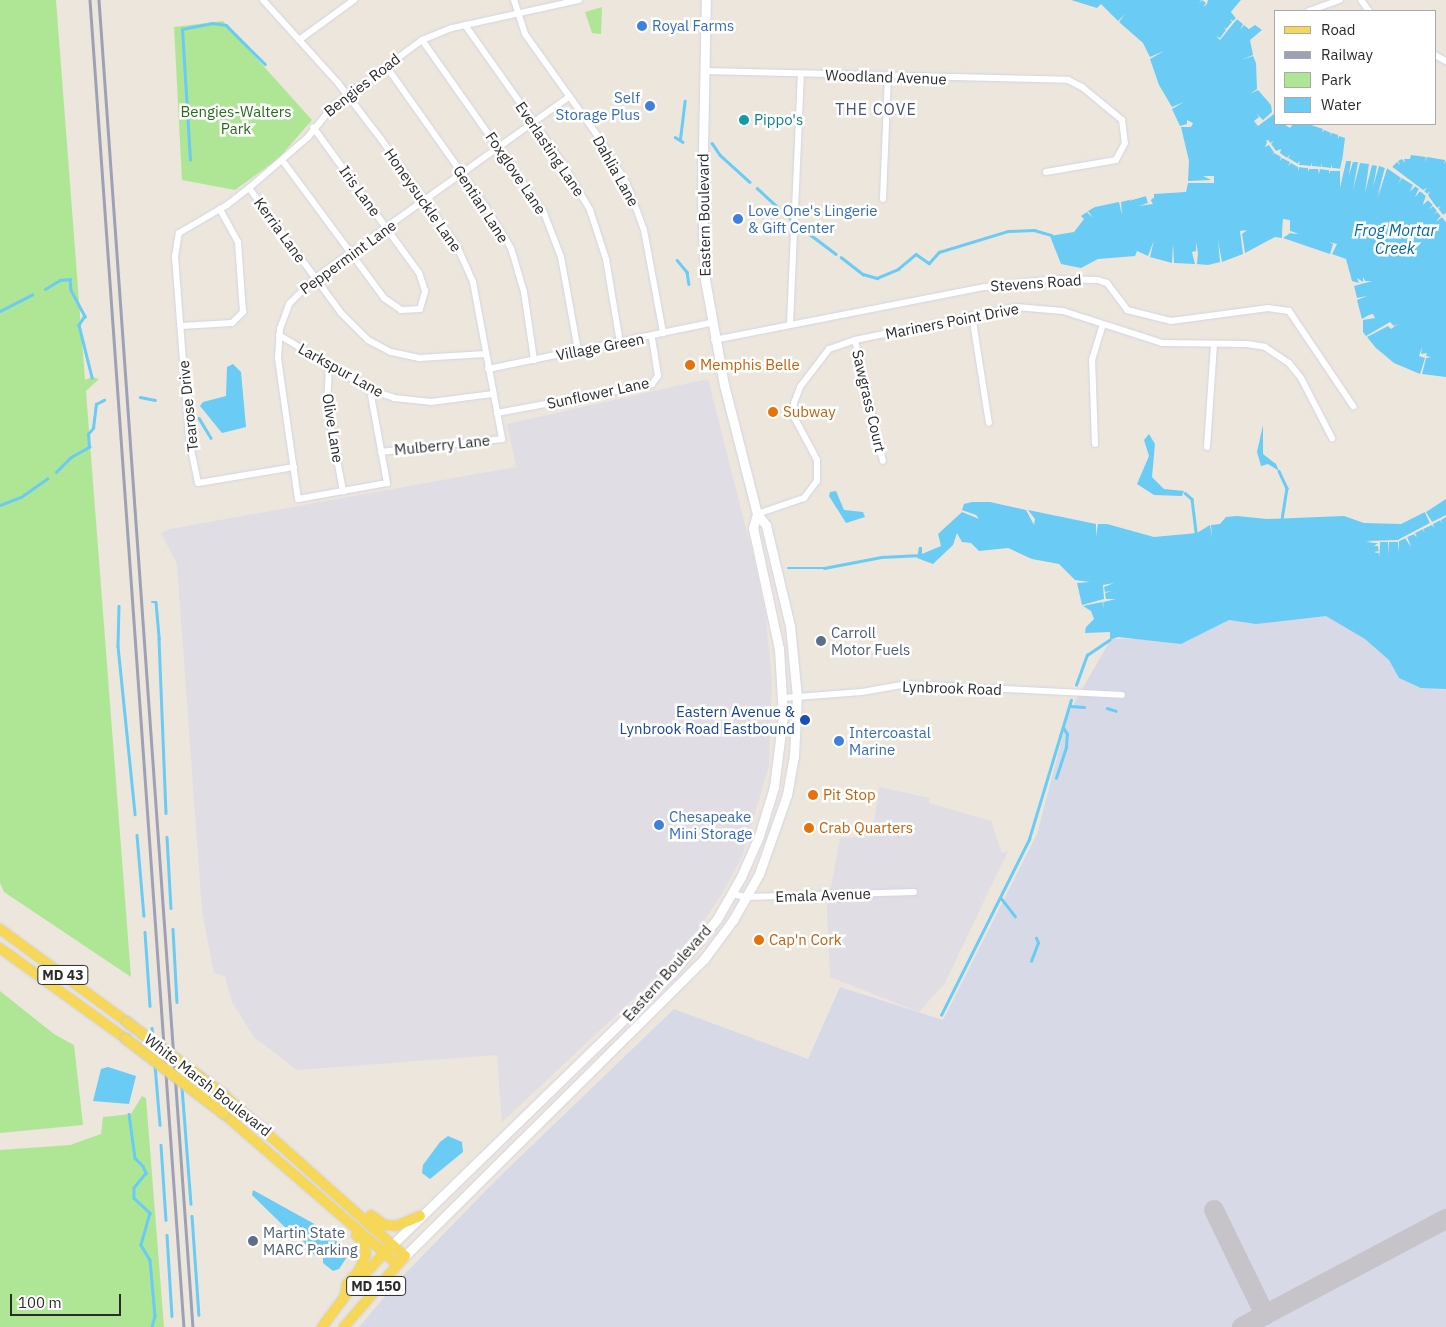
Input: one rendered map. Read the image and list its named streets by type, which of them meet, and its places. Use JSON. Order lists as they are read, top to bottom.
{
  "streets": {
    "main road": [
      "Eastern Boulevard",
      "MD 43",
      "White Marsh Boulevard",
      "MD 150"
    ],
    "street": [
      "Woodland Avenue",
      "Bengies Road",
      "Everlasting Lane",
      "Dahlia Lane",
      "Foxglove Lane",
      "Iris Lane",
      "Honeysuckle Lane",
      "Gentian Lane",
      "Kerria Lane",
      "Peppermint Lane",
      "Stevens Road",
      "Mariners Point Drive",
      "Village Green",
      "Larkspur Lane",
      "Sunflower Lane",
      "Sawgrass Court",
      "Tearose Drive",
      "Olive Lane",
      "Mulberry Lane",
      "Lynbrook Road",
      "Emala Avenue"
    ]
  },
  "crossings": [
    ["Woodland Avenue", "Eastern Boulevard"],
    ["Bengies Road", "Everlasting Lane"],
    ["Bengies Road", "Dahlia Lane"],
    ["Bengies Road", "Foxglove Lane"],
    ["Bengies Road", "Iris Lane"],
    ["Bengies Road", "Honeysuckle Lane"],
    ["Bengies Road", "Gentian Lane"],
    ["Bengies Road", "Kerria Lane"],
    ["Bengies Road", "Tearose Drive"],
    ["Everlasting Lane", "Peppermint Lane"],
    ["Everlasting Lane", "Village Green"],
    ["Dahlia Lane", "Peppermint Lane"],
    ["Dahlia Lane", "Village Green"],
    ["Foxglove Lane", "Peppermint Lane"],
    ["Foxglove Lane", "Village Green"],
    ["Iris Lane", "Peppermint Lane"],
    ["Honeysuckle Lane", "Kerria Lane"],
    ["Honeysuckle Lane", "Peppermint Lane"],
    ["Honeysuckle Lane", "Village Green"],
    ["Honeysuckle Lane", "Larkspur Lane"],
    ["Honeysuckle Lane", "Sunflower Lane"],
    ["Honeysuckle Lane", "Mulberry Lane"],
    ["Gentian Lane", "Peppermint Lane"],
    ["Gentian Lane", "Village Green"],
    ["Eastern Boulevard", "Stevens Road"],
    ["Eastern Boulevard", "Mariners Point Drive"],
    ["Eastern Boulevard", "Village Green"],
    ["Eastern Boulevard", "Lynbrook Road"],
    ["Eastern Boulevard", "Emala Avenue"],
    ["Eastern Boulevard", "White Marsh Boulevard"],
    ["Kerria Lane", "Peppermint Lane"],
    ["Peppermint Lane", "Larkspur Lane"],
    ["Peppermint Lane", "Tearose Drive"],
    ["Peppermint Lane", "Olive Lane"],
    ["Mariners Point Drive", "Sawgrass Court"],
    ["Village Green", "Sunflower Lane"],
    ["Larkspur Lane", "Olive Lane"]
  ],
  "districts": ["THE COVE"],
  "water": ["Frog Mortar Creek"],
  "parks": ["Bengies-Walters Park"],
  "places": [
    "Royal Farms",
    "Self Storage Plus",
    "Pippo's",
    "Love One's Lingerie & Gift Center",
    "Memphis Belle",
    "Subway",
    "Carroll Motor Fuels",
    "Eastern Avenue & Lynbrook Road Eastbound",
    "Intercoastal Marine",
    "Pit Stop",
    "Chesapeake Mini Storage",
    "Crab Quarters",
    "Cap'n Cork",
    "Martin State MARC Parking"
  ],
  "legend": [
    "Road",
    "Railway",
    "Park",
    "Water"
  ],
  "scale_bar": "100 m"
}
